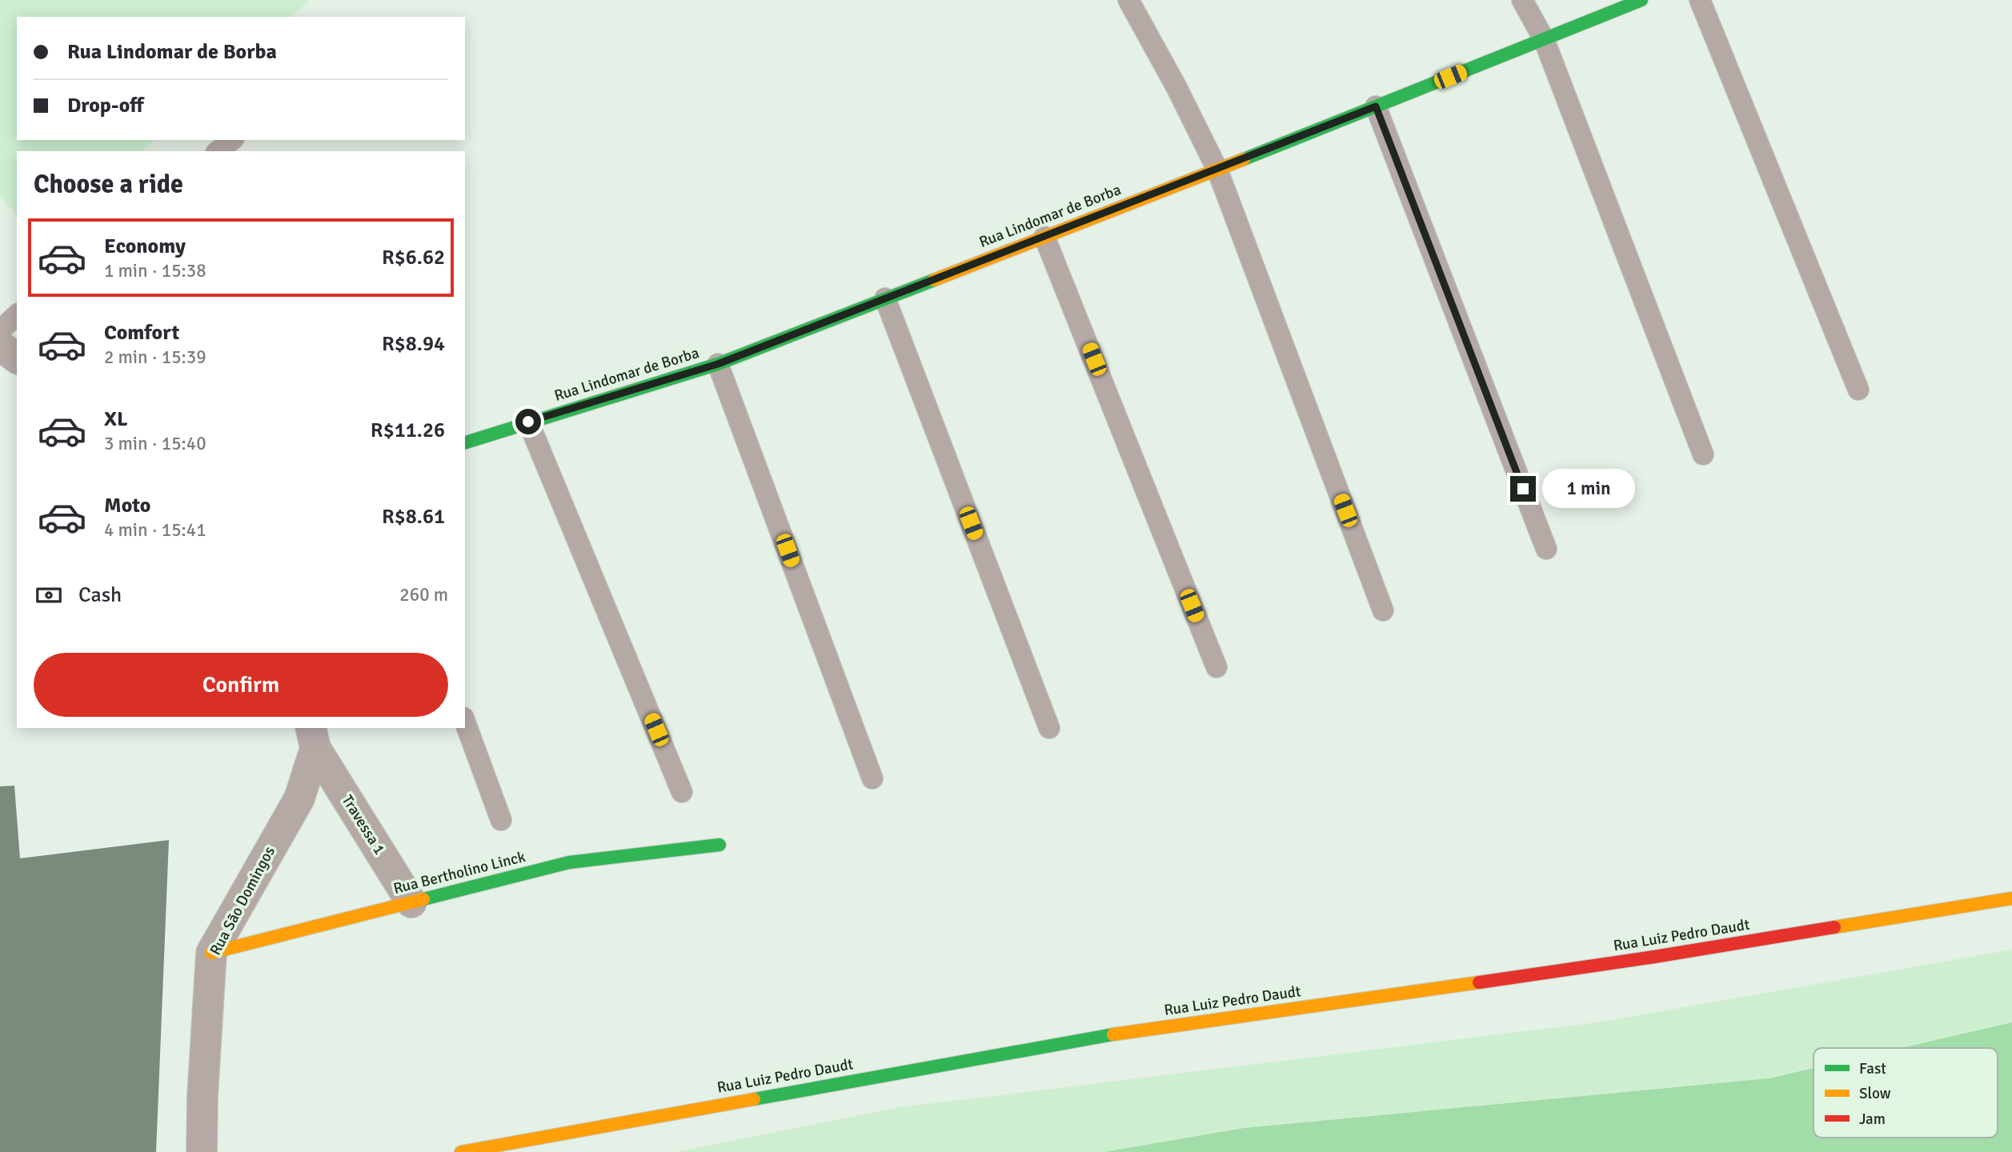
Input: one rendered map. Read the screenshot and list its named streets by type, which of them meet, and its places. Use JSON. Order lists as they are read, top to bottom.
{
  "streets": {
    "street": [
      "Rua Lindomar de Borba",
      "Travessa 1",
      "Rua Bertholino Linck",
      "Rua São Domingos",
      "Rua Luiz Pedro Daudt"
    ]
  },
  "crossings": [
    ["Travessa 1", "Rua Bertholino Linck"],
    ["Travessa 1", "Rua São Domingos"],
    ["Rua Bertholino Linck", "Rua São Domingos"]
  ],
  "legend": ["Fast", "Slow", "Jam"],
  "page": {
    "banner": ["Rua Lindomar de Borba", "Drop-off"],
    "heading": "Choose a ride",
    "list": [
      {
        "name": "Economy",
        "note": "1 min · 15:38",
        "value": "R$6.62"
      },
      {
        "name": "Comfort",
        "note": "2 min · 15:39",
        "value": "R$8.94"
      },
      {
        "name": "XL",
        "note": "3 min · 15:40",
        "value": "R$11.26"
      },
      {
        "name": "Moto",
        "note": "4 min · 15:41",
        "value": "R$8.61"
      }
    ],
    "bubble": "1 min",
    "pay": ["Cash", "260 m"],
    "buttons": "Confirm"
  }
}
